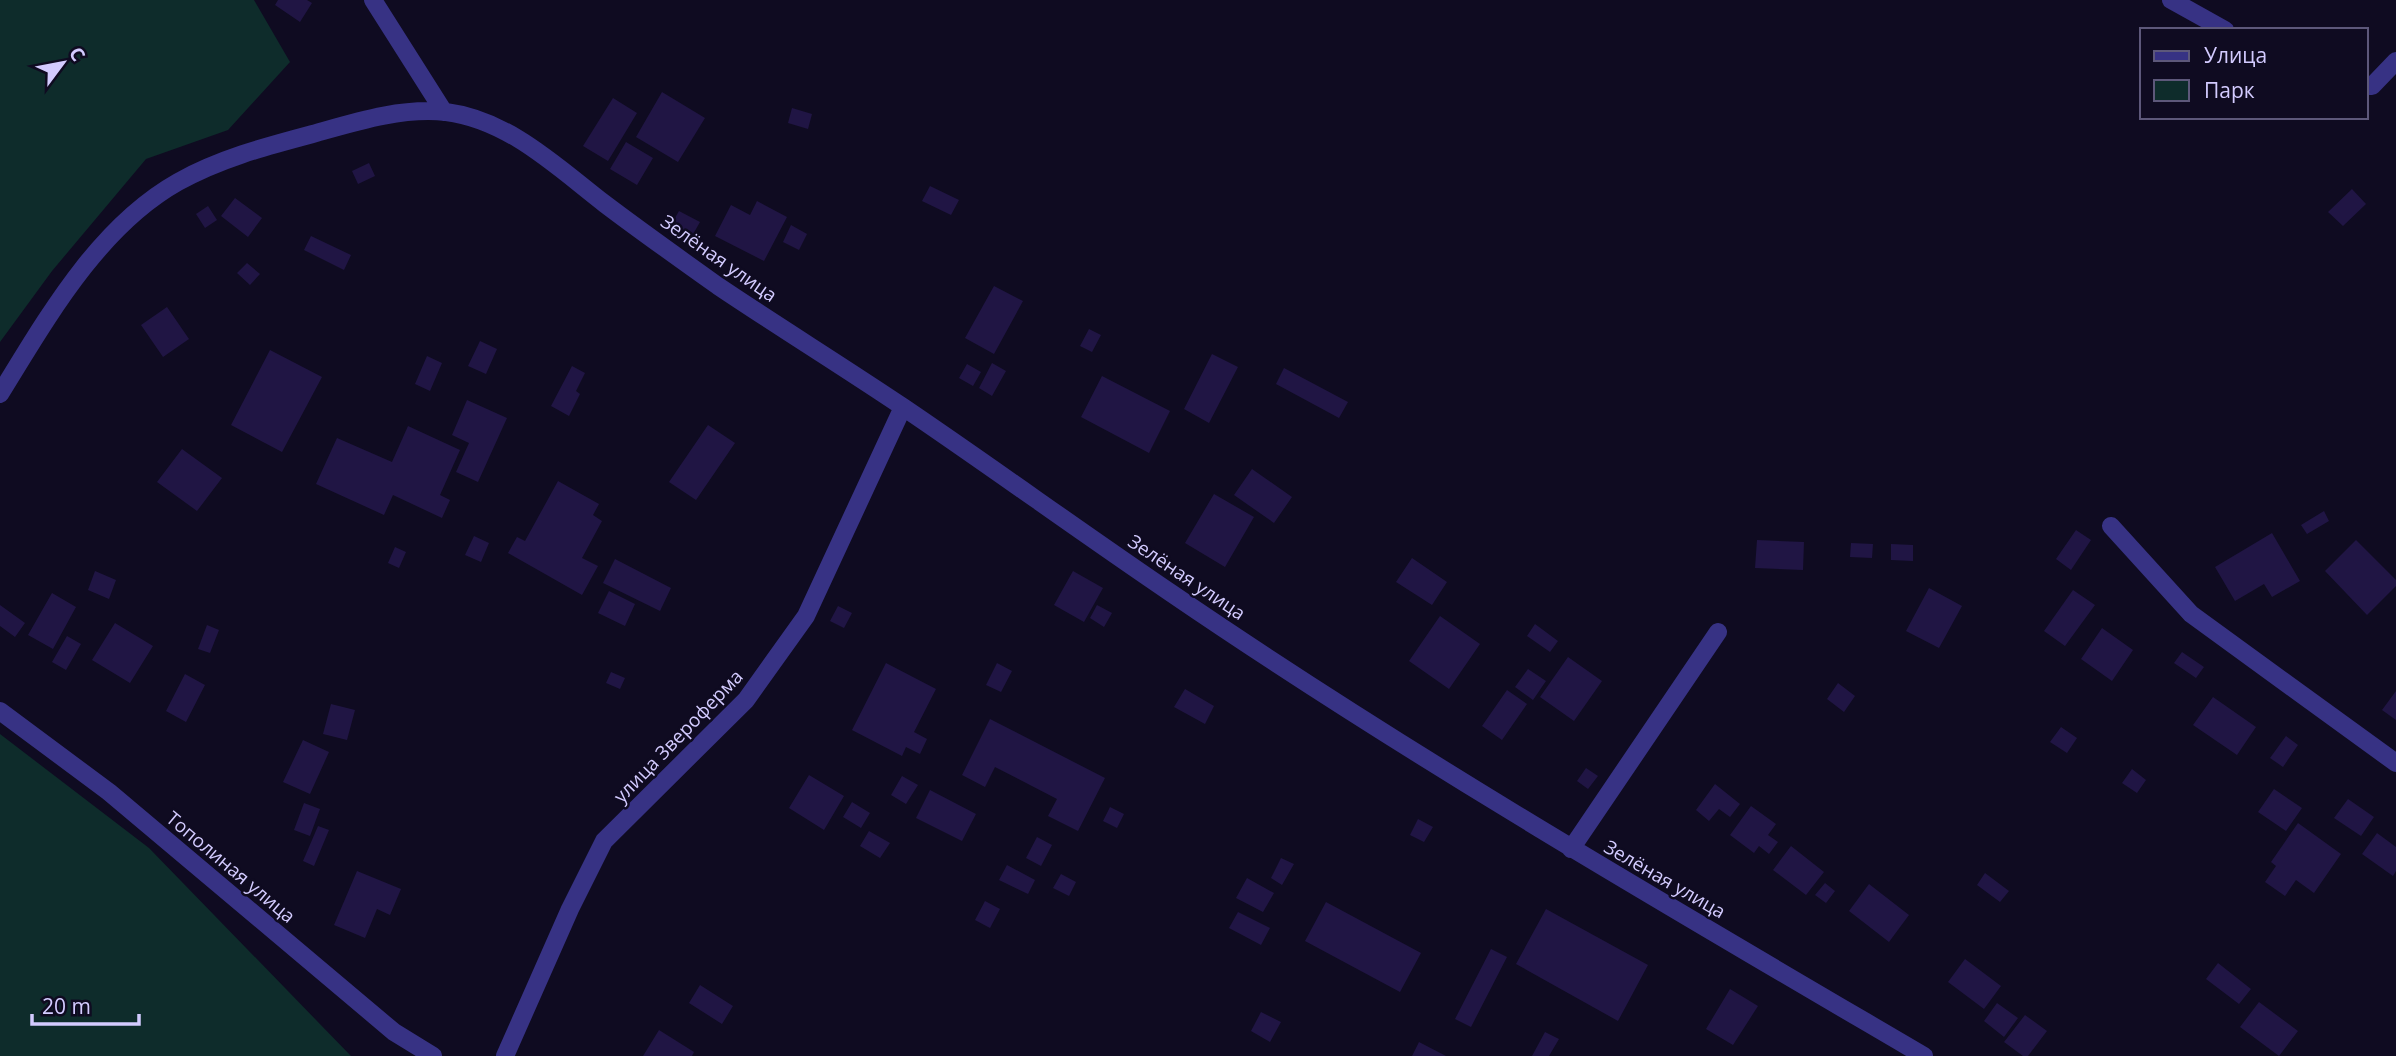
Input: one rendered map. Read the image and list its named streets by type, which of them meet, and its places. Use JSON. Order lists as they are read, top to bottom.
{
  "streets": {
    "street": ["Зелёная улица", "улица Звероферма", "Тополиная улица"]
  },
  "crossings": [
    ["Зелёная улица", "улица Звероферма"]
  ],
  "legend": ["Улица", "Парк"],
  "scale_bar": "20 m",
  "north": "top right"
}
